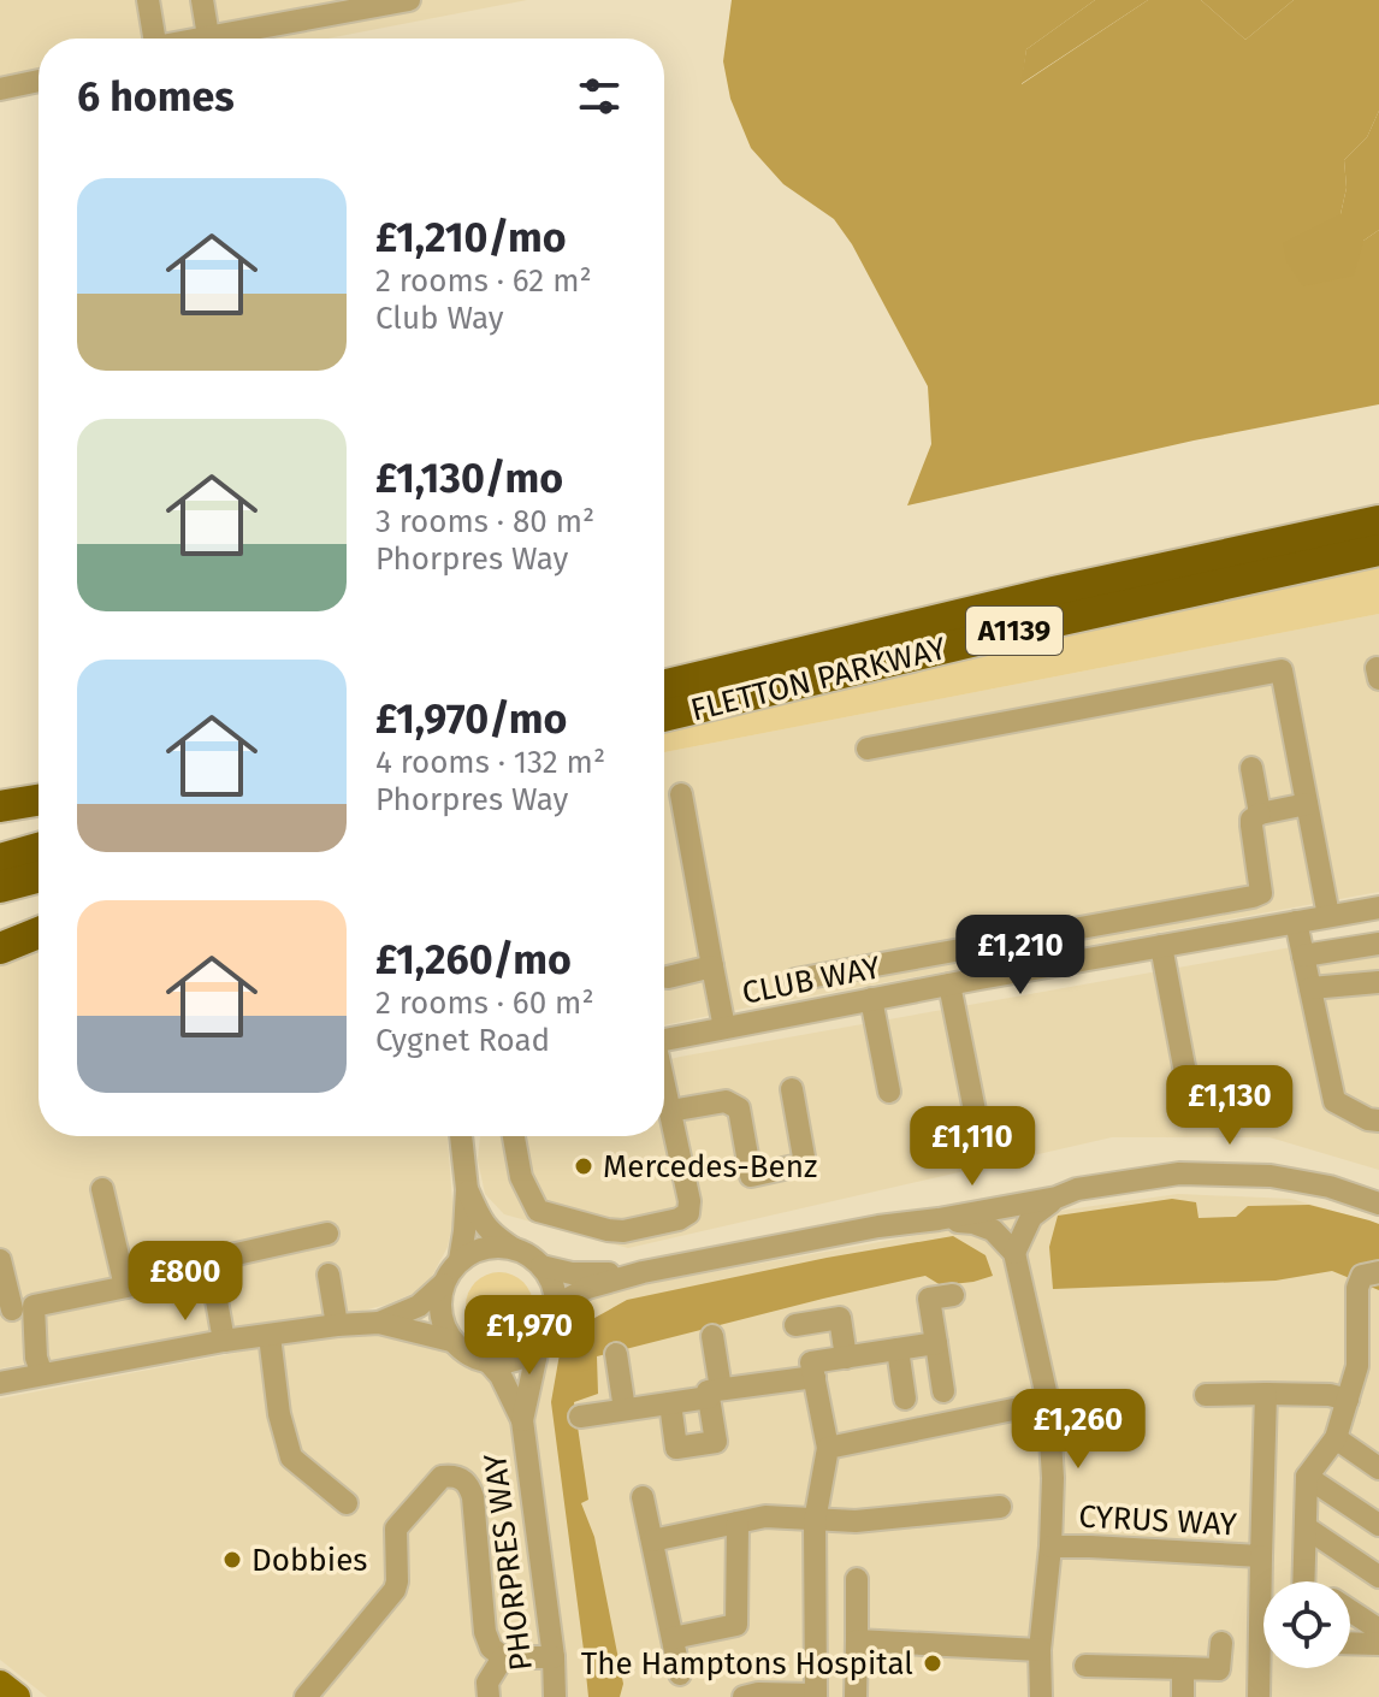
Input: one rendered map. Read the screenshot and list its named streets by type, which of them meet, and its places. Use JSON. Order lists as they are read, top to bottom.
{
  "streets": {
    "highway": ["A1139", "FLETTON PARKWAY"],
    "street": ["CLUB WAY", "CYRUS WAY", "PHORPRES WAY"]
  },
  "places": ["Mercedes-Benz", "Dobbies", "The Hamptons Hospital"],
  "page": {
    "heading": "6 homes",
    "list": [
      {
        "name": "£1,210/mo",
        "note": "2 rooms · 62 m² · Club Way"
      },
      {
        "name": "£1,130/mo",
        "note": "3 rooms · 80 m² · Phorpres Way"
      },
      {
        "name": "£1,970/mo",
        "note": "4 rooms · 132 m² · Phorpres Way"
      },
      {
        "name": "£1,260/mo",
        "note": "2 rooms · 60 m² · Cygnet Road"
      }
    ],
    "price": [
      "£1,210",
      "£1,130",
      "£1,110",
      "£800",
      "£1,970",
      "£1,260"
    ]
  }
}
